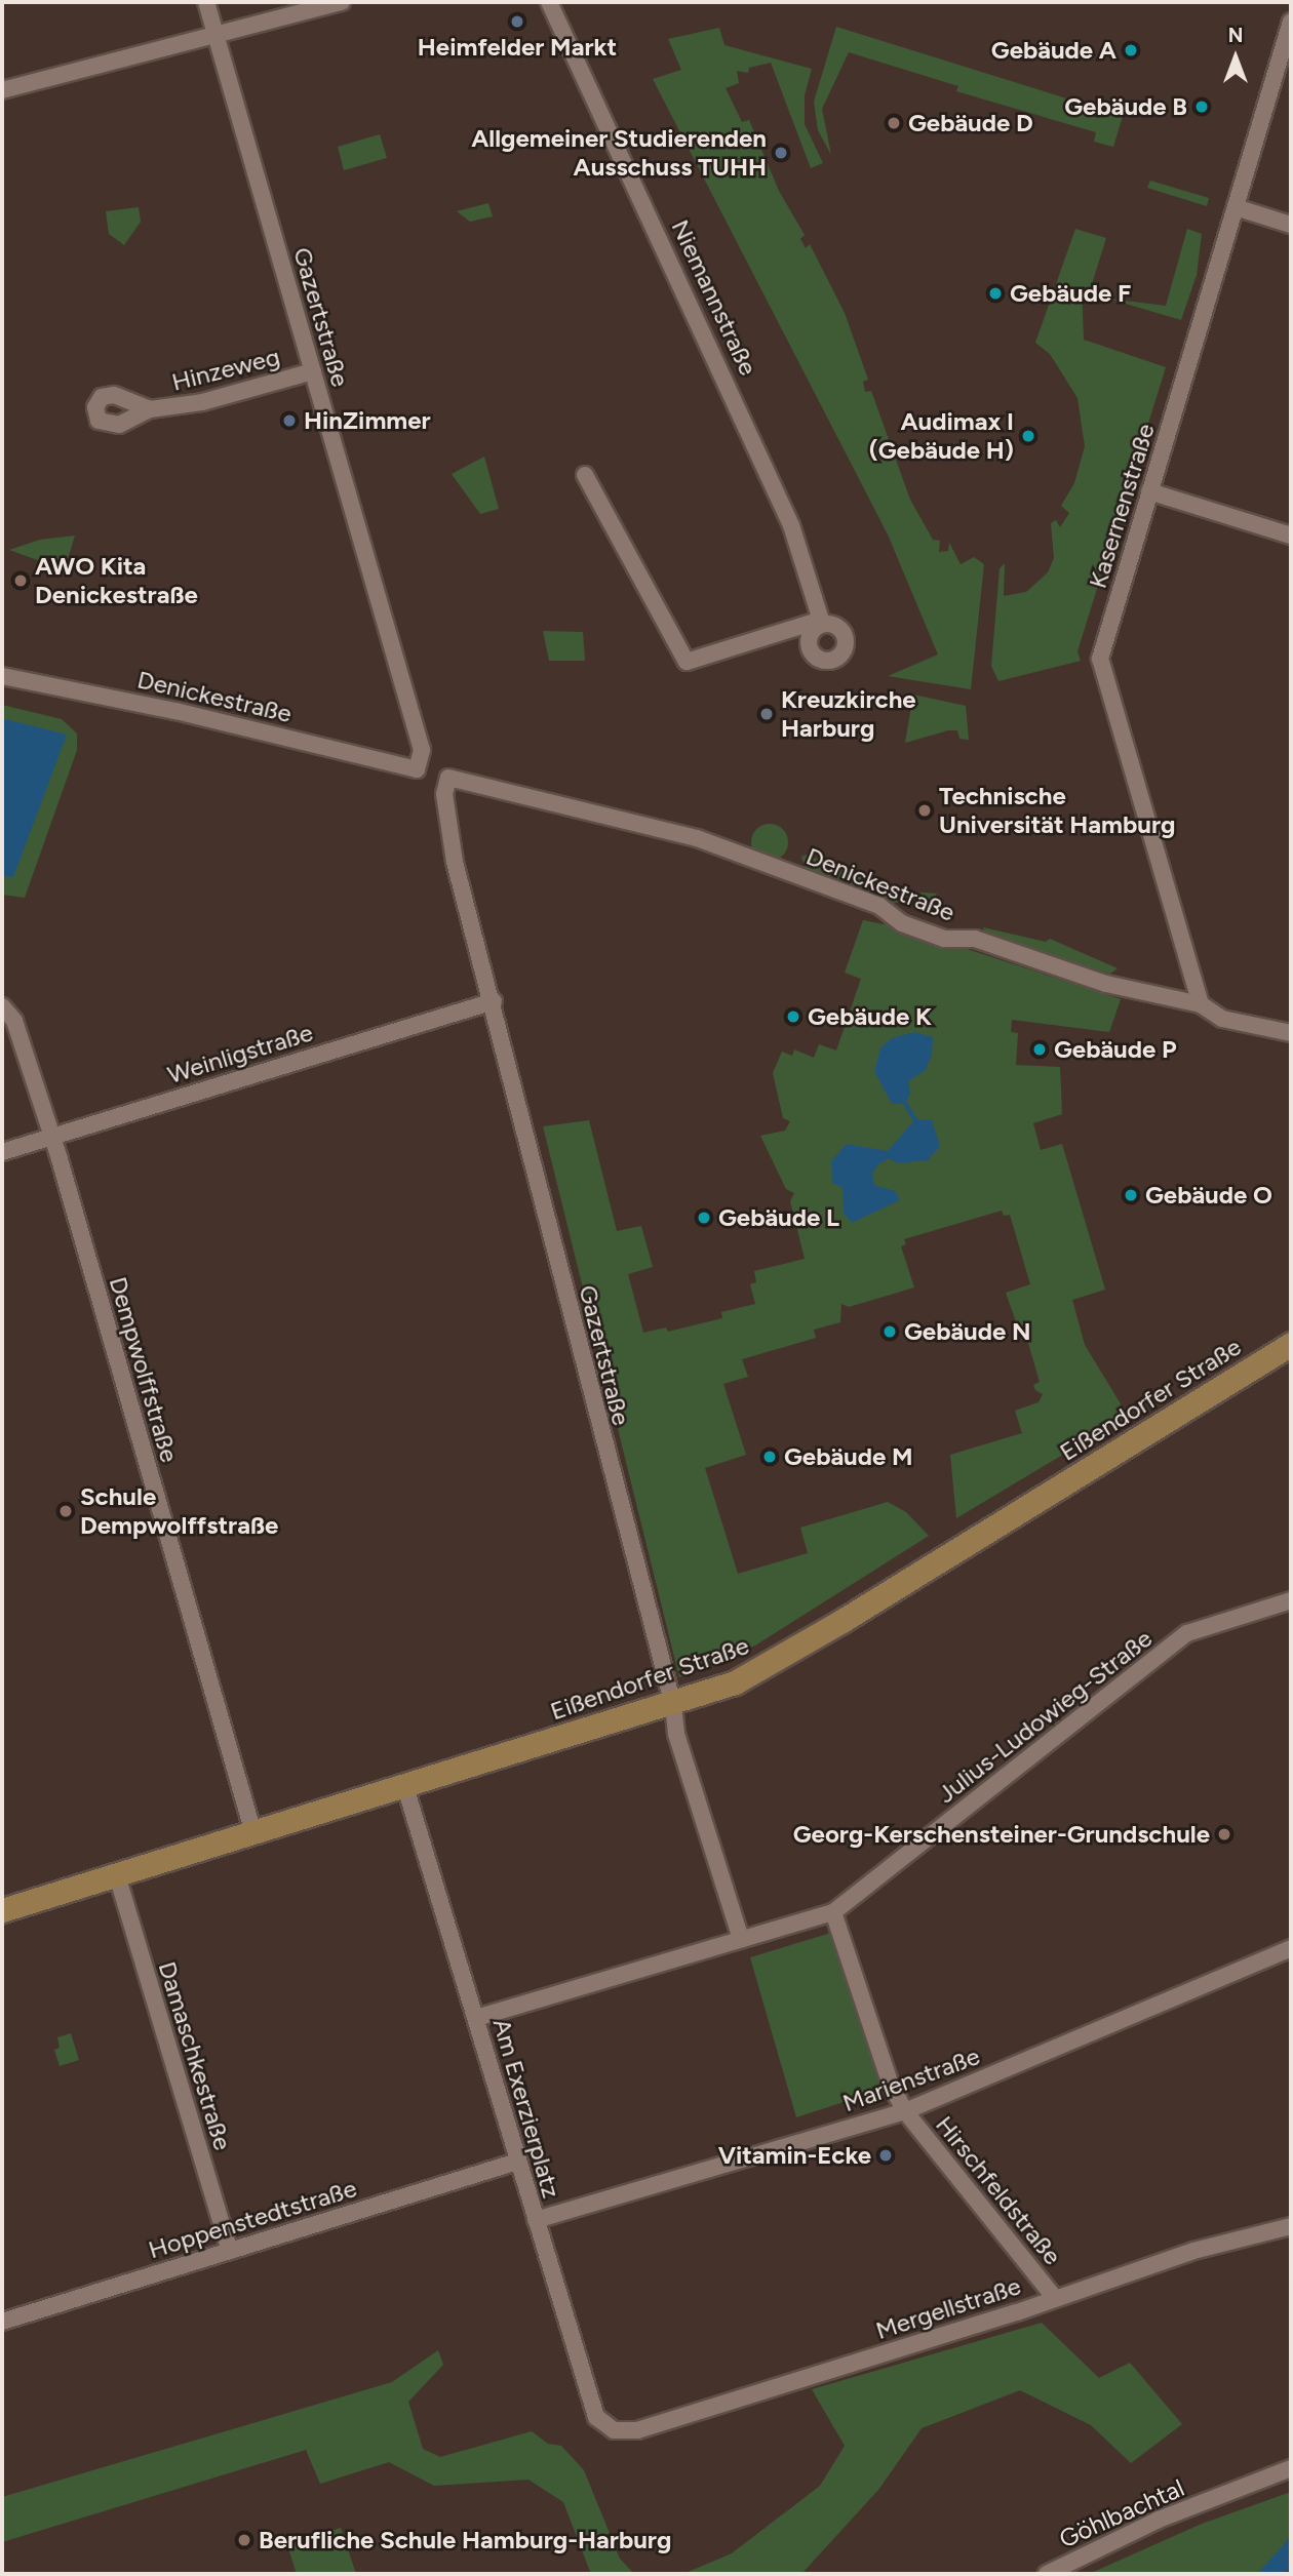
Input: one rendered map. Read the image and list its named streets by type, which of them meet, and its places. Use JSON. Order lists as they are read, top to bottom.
{
  "streets": {
    "main road": ["Eißendorfer Straße"],
    "street": [
      "Niemannstraße",
      "Gazertstraße",
      "Hinzeweg",
      "Kasernenstraße",
      "Denickestraße",
      "Weinligstraße",
      "Dempwolffstraße",
      "Julius-Ludowieg-Straße",
      "Damaschkestraße",
      "Marienstraße",
      "Am Exerzierplatz",
      "Hirschfeldstraße",
      "Hoppenstedtstraße",
      "Mergellstraße",
      "Göhlbachtal"
    ]
  },
  "crossings": [
    ["Gazertstraße", "Hinzeweg"],
    ["Gazertstraße", "Denickestraße"],
    ["Gazertstraße", "Weinligstraße"],
    ["Gazertstraße", "Eißendorfer Straße"],
    ["Gazertstraße", "Julius-Ludowieg-Straße"],
    ["Kasernenstraße", "Denickestraße"],
    ["Weinligstraße", "Dempwolffstraße"],
    ["Dempwolffstraße", "Eißendorfer Straße"],
    ["Eißendorfer Straße", "Damaschkestraße"],
    ["Eißendorfer Straße", "Am Exerzierplatz"],
    ["Julius-Ludowieg-Straße", "Am Exerzierplatz"],
    ["Julius-Ludowieg-Straße", "Hirschfeldstraße"],
    ["Damaschkestraße", "Hoppenstedtstraße"],
    ["Marienstraße", "Am Exerzierplatz"],
    ["Marienstraße", "Hirschfeldstraße"],
    ["Am Exerzierplatz", "Hoppenstedtstraße"],
    ["Am Exerzierplatz", "Mergellstraße"],
    ["Hirschfeldstraße", "Mergellstraße"]
  ],
  "places": [
    "Heimfelder Markt",
    "Gebäude A",
    "Gebäude B",
    "Gebäude D",
    "Allgemeiner Studierenden Ausschuss TUHH",
    "Gebäude F",
    "HinZimmer",
    "Audimax I (Gebäude H)",
    "AWO Kita Denickestraße",
    "Kreuzkirche Harburg",
    "Technische Universität Hamburg",
    "Gebäude K",
    "Gebäude P",
    "Gebäude O",
    "Gebäude L",
    "Gebäude N",
    "Gebäude M",
    "Schule Dempwolffstraße",
    "Georg-Kerschensteiner-Grundschule",
    "Vitamin-Ecke",
    "Berufliche Schule Hamburg-Harburg"
  ],
  "north": "top"
}
